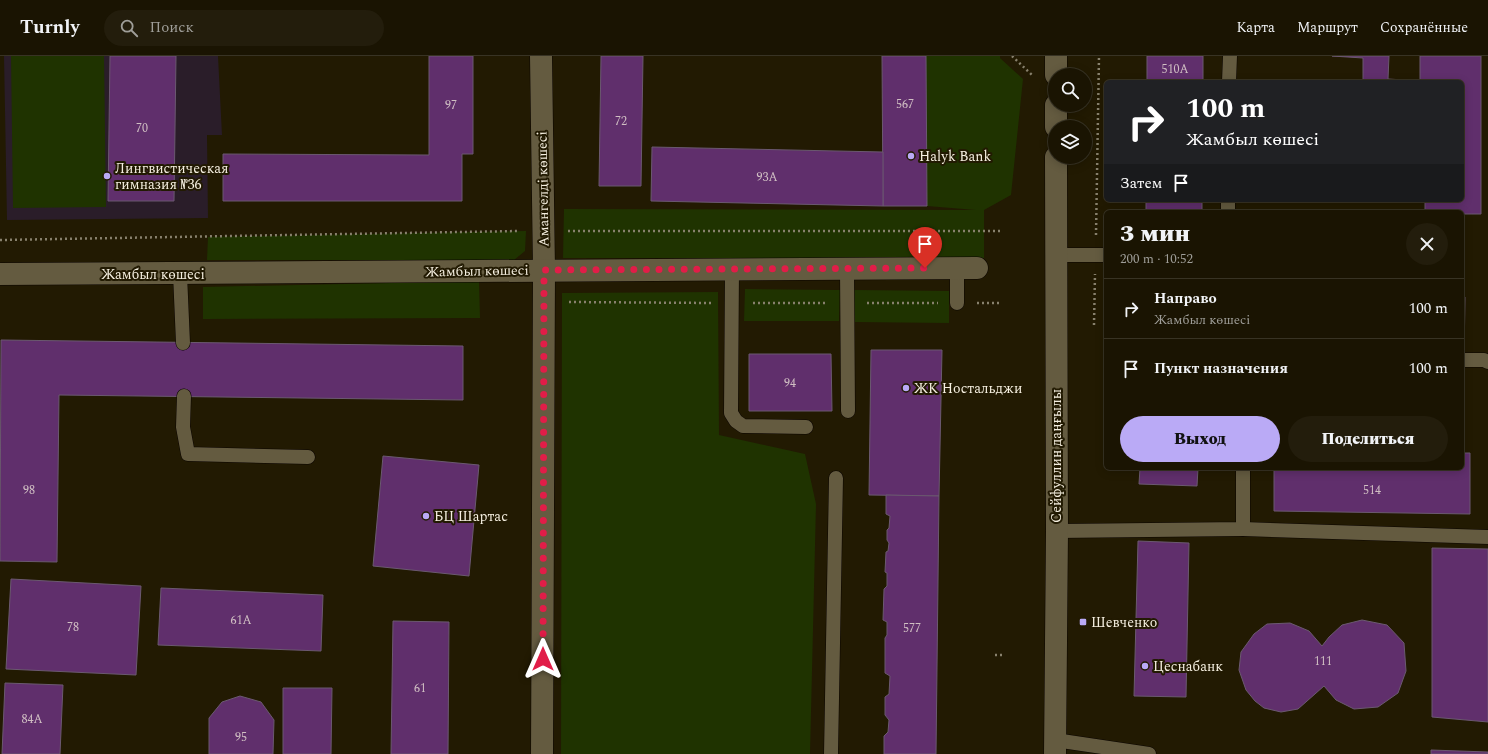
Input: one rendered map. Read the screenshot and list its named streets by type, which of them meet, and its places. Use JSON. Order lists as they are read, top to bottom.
{
  "streets": {
    "street": ["Амангелді көшесі", "Жамбыл көшесі", "Сейфуллин даңғылы"]
  },
  "crossings": [
    ["Амангелді көшесі", "Жамбыл көшесі"]
  ],
  "places": {
    "other": [
      "Halyk Bank",
      "Лингвистическая гимназия №36",
      "ЖК Ностальджи",
      "БЦ Шартас",
      "Цеснабанк"
    ],
    "transit": ["Шевченко"]
  },
  "house_numbers": [
    "510А",
    "567",
    "97",
    "72",
    "70",
    "93А",
    "94",
    "98",
    "514",
    "61А",
    "78",
    "577",
    "111",
    "61",
    "84А",
    "95"
  ],
  "page": {
    "header": "Turnly",
    "search": "Поиск",
    "nav": ["Карта", "Маршрут", "Сохранённые"],
    "turn": ["100 m", "Жамбыл көшесі"],
    "then": "Затем",
    "heading": ["3 мин", "200 m · 10:52"],
    "list": [
      {
        "name": "Направо",
        "note": "Жамбыл көшесі",
        "value": "100 m"
      },
      {
        "name": "Пункт назначения",
        "value": "100 m"
      }
    ],
    "buttons": ["Выход", "Поделиться"]
  }
}
